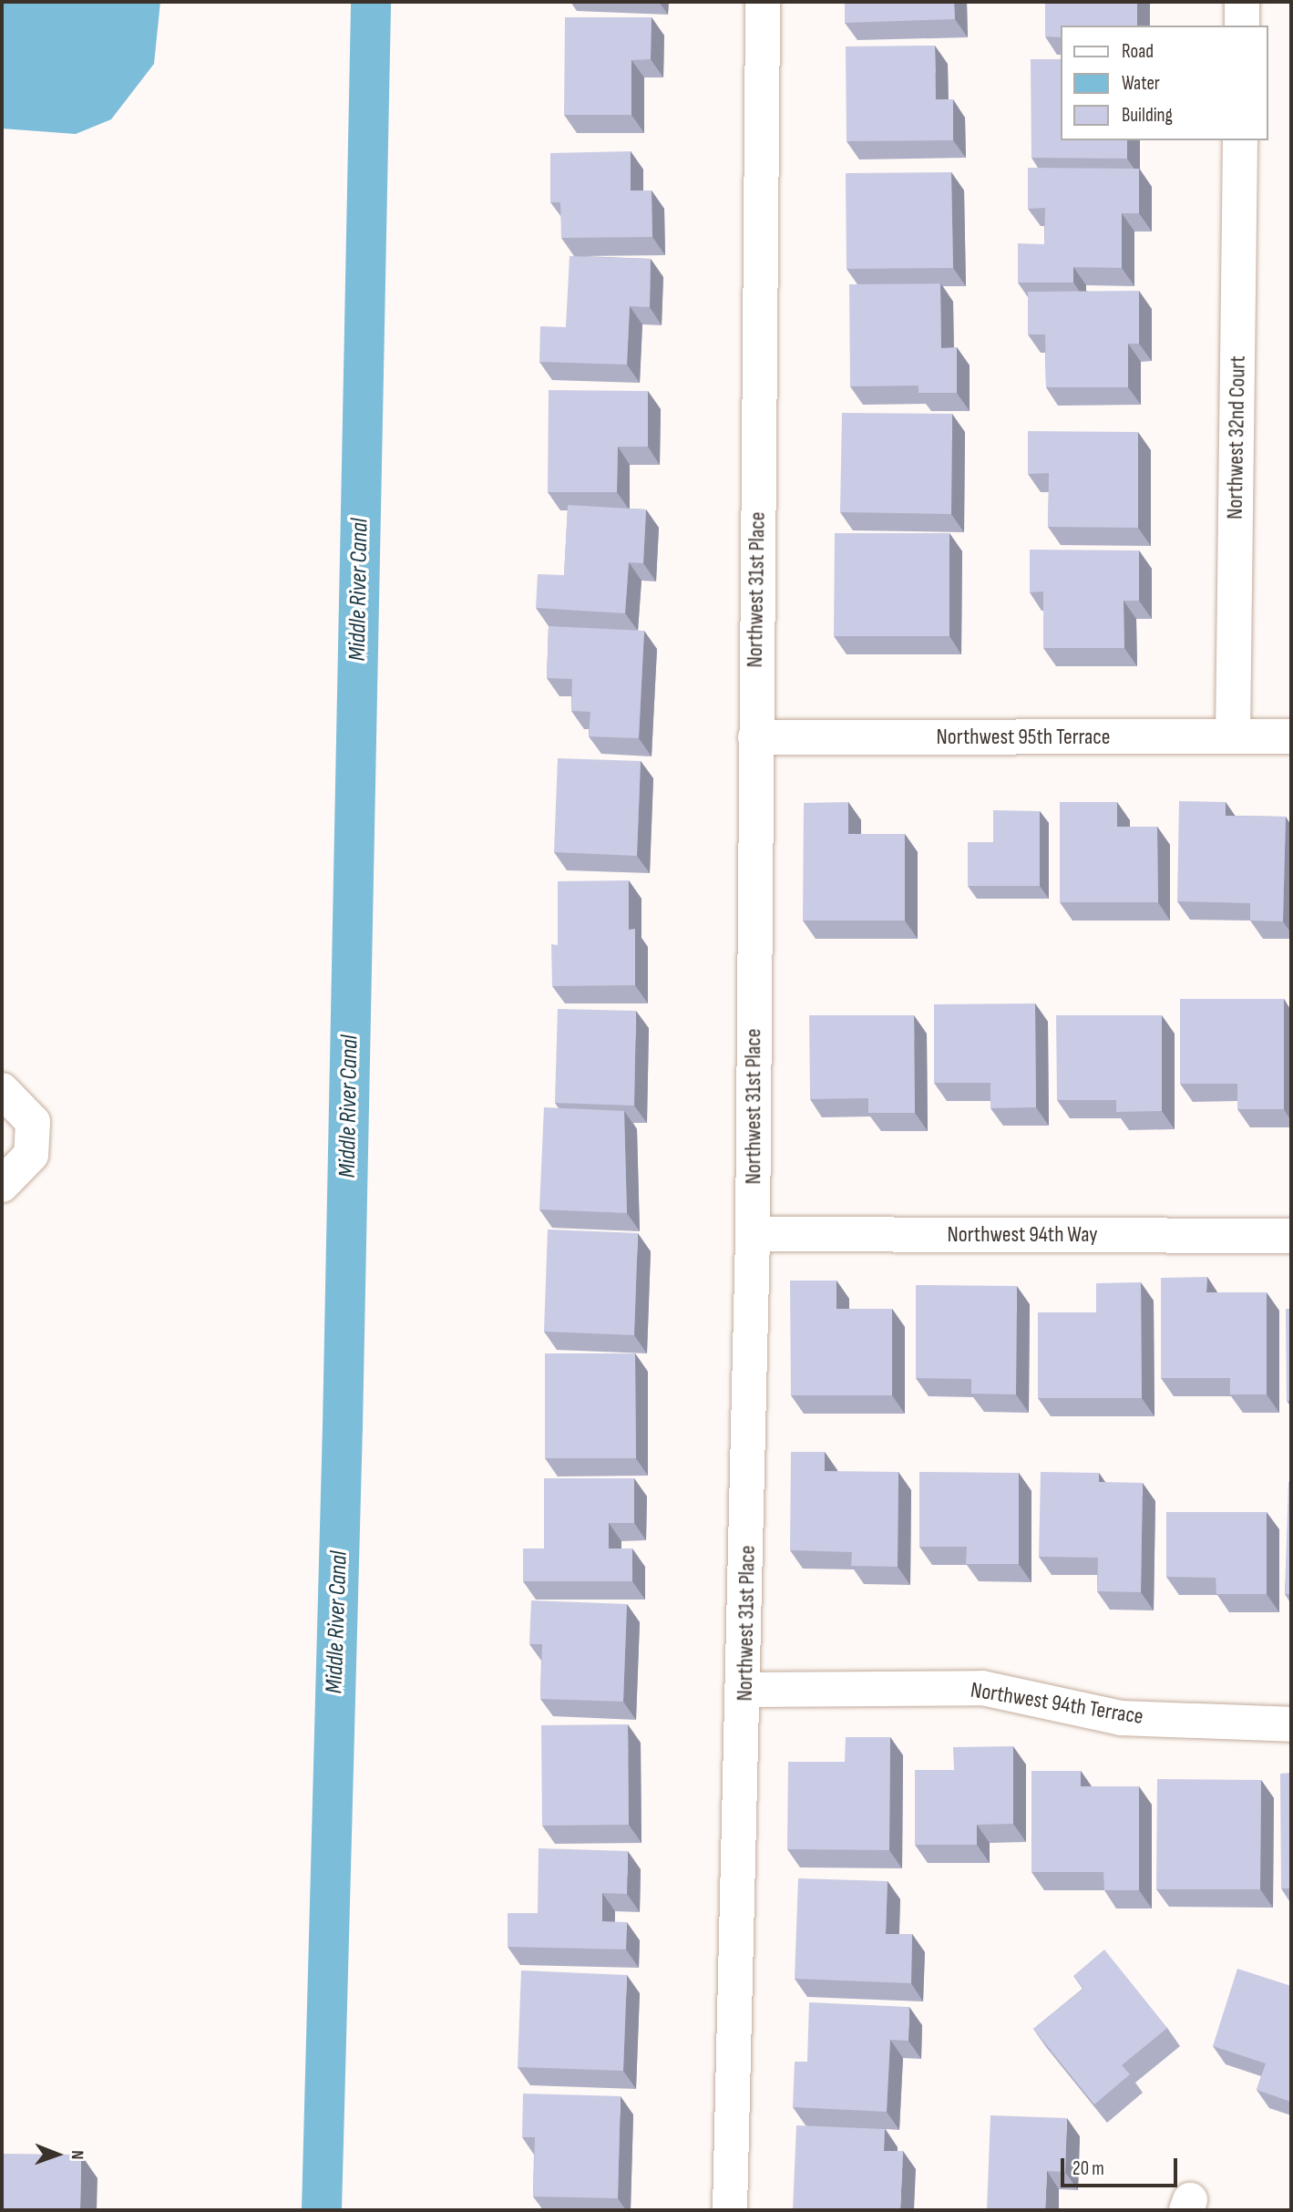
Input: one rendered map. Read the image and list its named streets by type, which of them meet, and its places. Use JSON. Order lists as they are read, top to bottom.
{
  "streets": {
    "street": [
      "Northwest 32nd Court",
      "Northwest 31st Place",
      "Northwest 95th Terrace",
      "Northwest 94th Way",
      "Northwest 94th Terrace"
    ]
  },
  "crossings": [
    ["Northwest 32nd Court", "Northwest 95th Terrace"],
    ["Northwest 31st Place", "Northwest 95th Terrace"],
    ["Northwest 31st Place", "Northwest 94th Way"],
    ["Northwest 31st Place", "Northwest 94th Terrace"]
  ],
  "water": ["Middle River Canal"],
  "legend": ["Road", "Water", "Building"],
  "scale_bar": "20 m",
  "north": "right"
}
